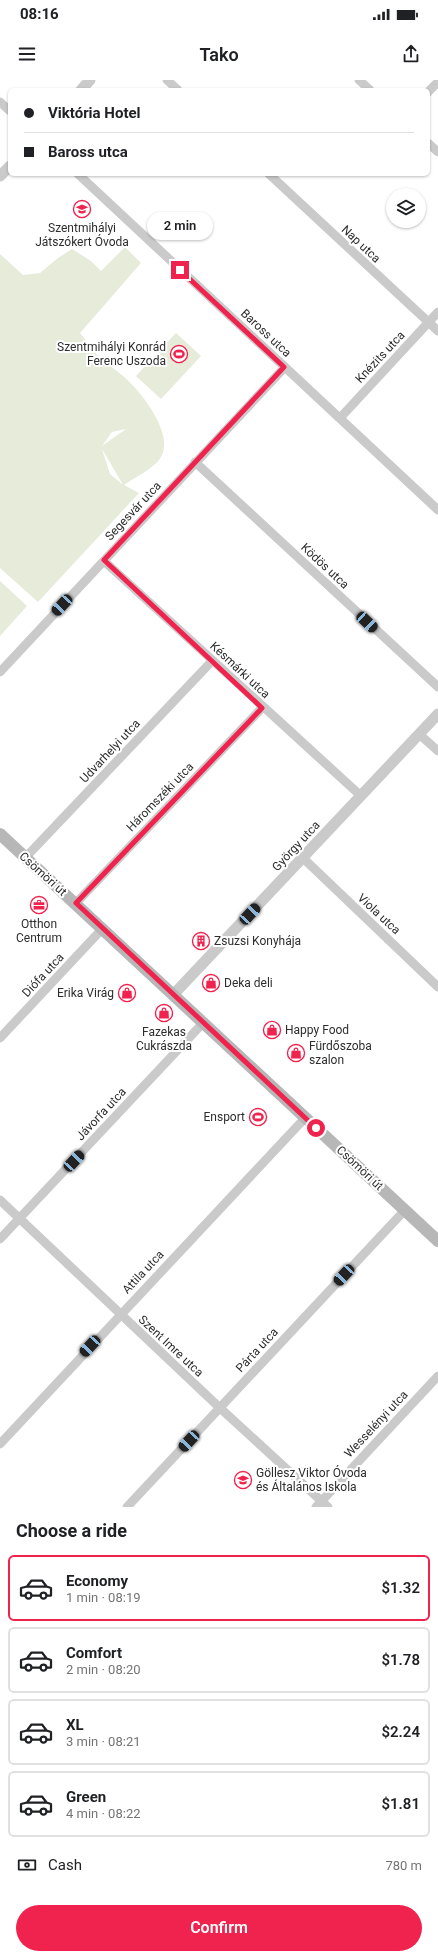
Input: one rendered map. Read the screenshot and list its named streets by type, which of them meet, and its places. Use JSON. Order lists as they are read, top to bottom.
{
  "streets": {
    "main road": ["Csömöri út"],
    "street": [
      "Nap utca",
      "Baross utca",
      "Knézits utca",
      "Segesvár utca",
      "Ködös utca",
      "Késmárki utca",
      "Udvarhelyi utca",
      "Háromszéki utca",
      "György utca",
      "Viola utca",
      "Diófa utca",
      "Jávorfa utca",
      "Attila utca",
      "Szent Imre utca",
      "Párta utca",
      "Wesselényi utca"
    ]
  },
  "crossings": [
    ["Nap utca", "Knézits utca"],
    ["Baross utca", "Knézits utca"],
    ["Baross utca", "Segesvár utca"],
    ["Segesvár utca", "Ködös utca"],
    ["Segesvár utca", "Késmárki utca"],
    ["Késmárki utca", "Udvarhelyi utca"],
    ["Késmárki utca", "Háromszéki utca"],
    ["Késmárki utca", "György utca"],
    ["Udvarhelyi utca", "Csömöri út"],
    ["Háromszéki utca", "Csömöri út"],
    ["György utca", "Csömöri út"],
    ["György utca", "Viola utca"],
    ["Csömöri út", "Diófa utca"],
    ["Csömöri út", "Jávorfa utca"],
    ["Csömöri út", "Attila utca"],
    ["Csömöri út", "Párta utca"],
    ["Jávorfa utca", "Szent Imre utca"],
    ["Attila utca", "Szent Imre utca"],
    ["Szent Imre utca", "Párta utca"],
    ["Szent Imre utca", "Wesselényi utca"]
  ],
  "places": {
    "school or university": ["Szentmihályi Játszókert Óvoda", "Göllesz Viktor Óvoda és Általános Iskola"],
    "sports": ["Szentmihályi Konrád Ferenc Uszoda", "Ensport"],
    "office": ["Otthon Centrum"],
    "building": ["Zsuzsi Konyhája"],
    "shop": [
      "Deka deli",
      "Erika Virág",
      "Fazekas Cukrászda",
      "Happy Food",
      "Fürdőszoba szalon"
    ]
  },
  "page": {
    "status": "08:16",
    "header": "Tako",
    "banner": ["Viktória Hotel", "Baross utca"],
    "bubble": "2 min",
    "heading": "Choose a ride",
    "list": [
      {
        "name": "Economy",
        "note": "1 min · 08:19",
        "value": "$1.32"
      },
      {
        "name": "Comfort",
        "note": "2 min · 08:20",
        "value": "$1.78"
      },
      {
        "name": "XL",
        "note": "3 min · 08:21",
        "value": "$2.24"
      },
      {
        "name": "Green",
        "note": "4 min · 08:22",
        "value": "$1.81"
      }
    ],
    "pay": ["Cash", "780 m"],
    "buttons": "Confirm"
  }
}
